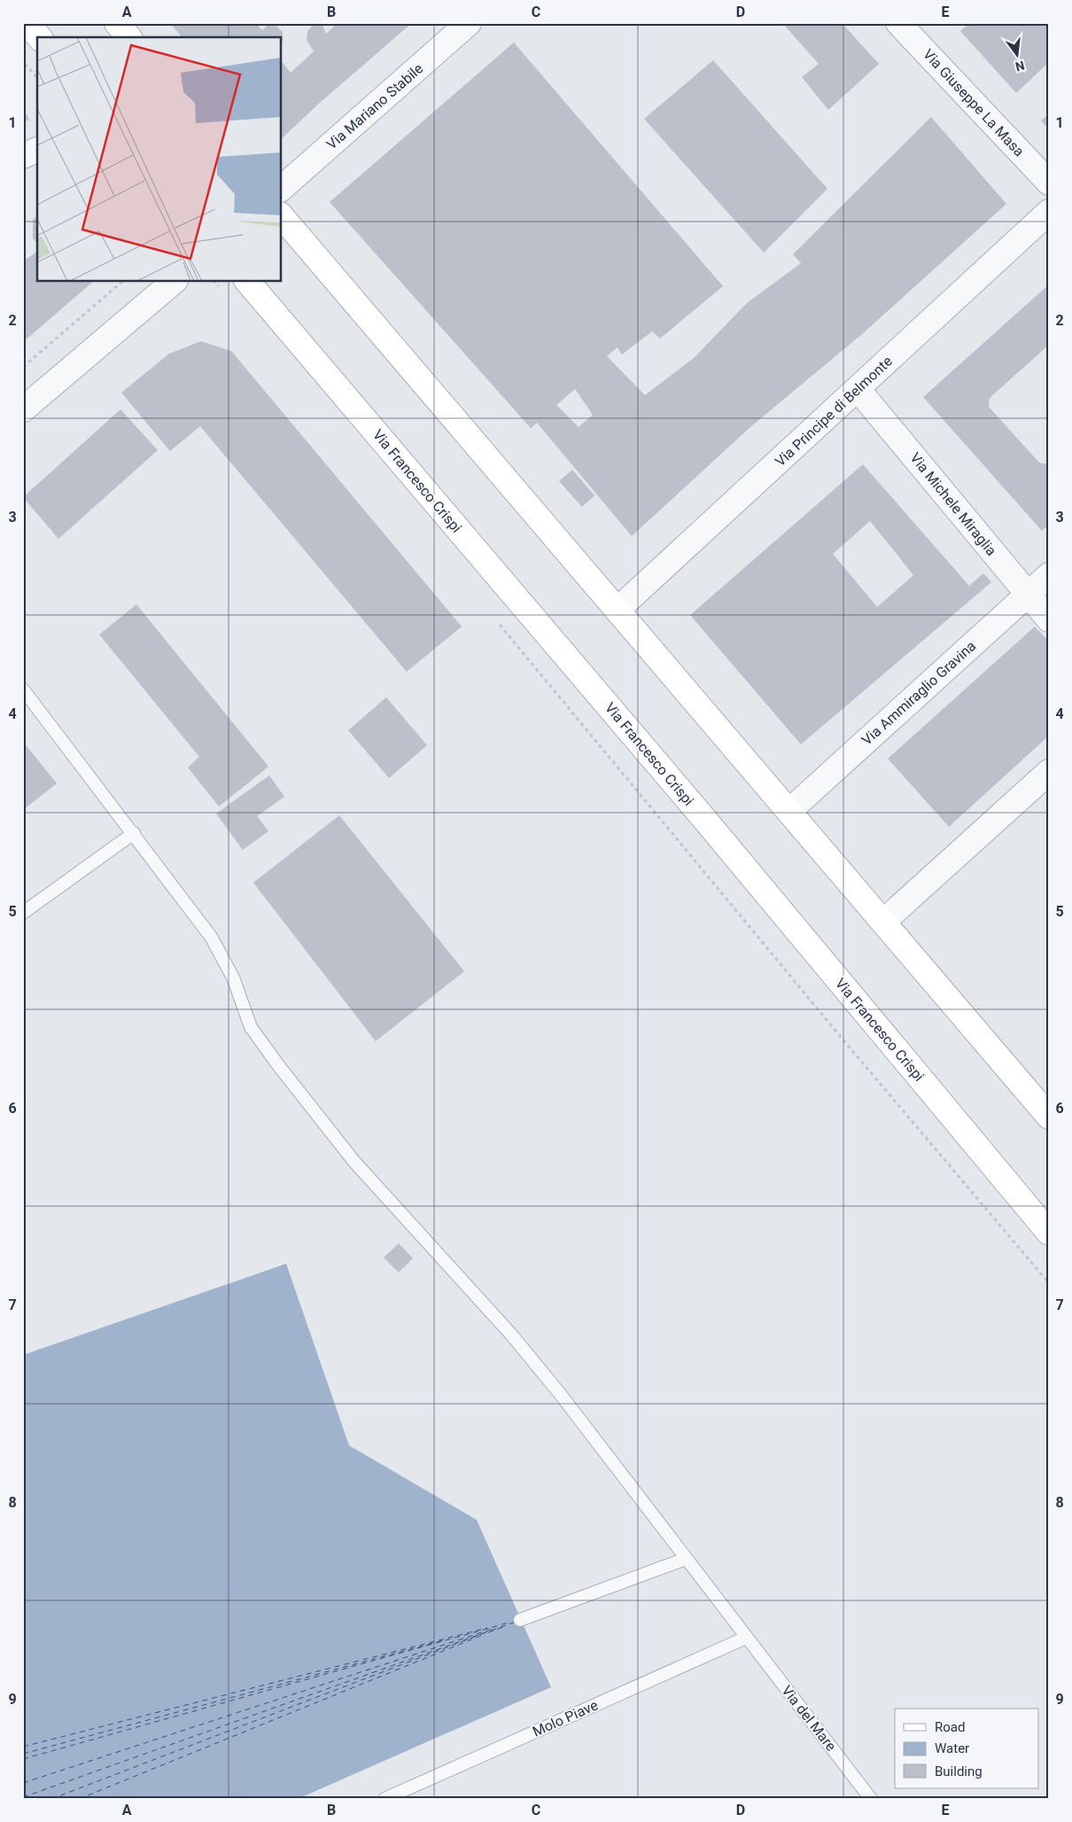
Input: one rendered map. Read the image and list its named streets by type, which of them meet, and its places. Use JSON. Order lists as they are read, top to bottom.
{
  "streets": {
    "main road": ["Via Francesco Crispi"],
    "street": [
      "Via Giuseppe La Masa",
      "Via Mariano Stabile",
      "Via Principe di Belmonte",
      "Via Michele Miraglia",
      "Via Ammiraglio Gravina"
    ],
    "lane": ["Molo Piave", "Via del Mare"]
  },
  "crossings": [
    ["Via Principe di Belmonte", "Via Michele Miraglia"],
    ["Via Michele Miraglia", "Via Ammiraglio Gravina"],
    ["Molo Piave", "Via del Mare"]
  ],
  "legend": ["Road", "Water", "Building"],
  "north": "bottom",
  "grid": {
    "columns": [
      "A",
      "B",
      "C",
      "D",
      "E"
    ],
    "rows": [
      "1",
      "2",
      "3",
      "4",
      "5",
      "6",
      "7",
      "8",
      "9"
    ]
  }
}
